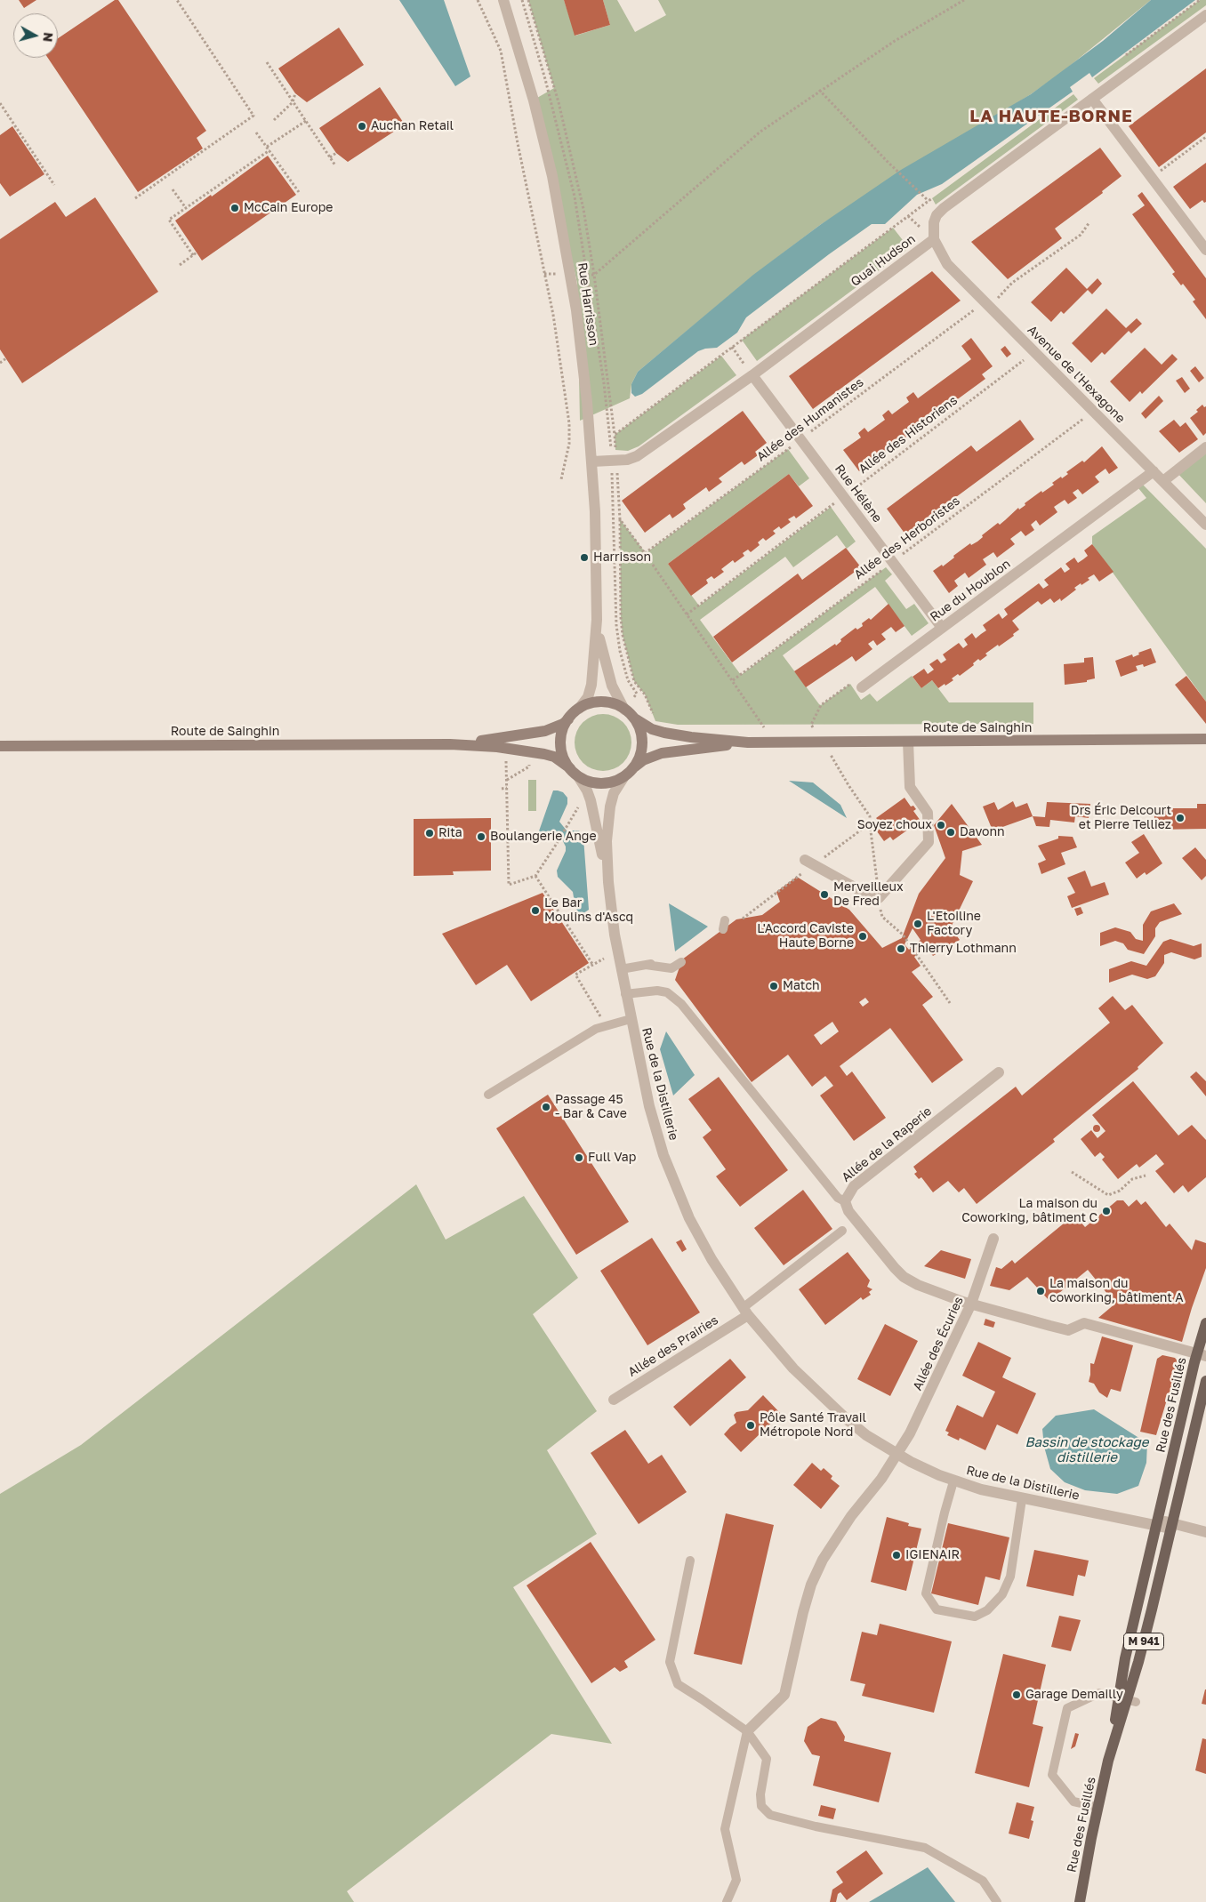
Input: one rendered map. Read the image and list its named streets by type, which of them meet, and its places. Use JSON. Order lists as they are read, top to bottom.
{
  "streets": {
    "main road": ["Rue des Fusillés", "M 941"],
    "street": [
      "Quai Hudson",
      "Rue Harrisson",
      "Avenue de l'Hexagone",
      "Rue Hélène",
      "Rue du Houblon",
      "Route de Sainghin",
      "Rue de la Distillerie",
      "Allée de la Raperie",
      "Allée des Écuries",
      "Allée des Prairies"
    ],
    "path": ["Allée des Humanistes", "Allée des Historiens", "Allée des Herboristes"]
  },
  "crossings": [
    ["Quai Hudson", "Rue Harrisson"],
    ["Quai Hudson", "Avenue de l'Hexagone"],
    ["Quai Hudson", "Rue Hélène"],
    ["Rue Harrisson", "Route de Sainghin"],
    ["Rue Harrisson", "Rue de la Distillerie"],
    ["Avenue de l'Hexagone", "Allée des Humanistes"],
    ["Avenue de l'Hexagone", "Allée des Historiens"],
    ["Avenue de l'Hexagone", "Allée des Herboristes"],
    ["Avenue de l'Hexagone", "Rue du Houblon"],
    ["Allée des Humanistes", "Rue Hélène"],
    ["Allée des Historiens", "Rue Hélène"],
    ["Rue Hélène", "Allée des Herboristes"],
    ["Rue Hélène", "Rue du Houblon"],
    ["Route de Sainghin", "Rue de la Distillerie"],
    ["Rue de la Distillerie", "Allée des Écuries"],
    ["Rue de la Distillerie", "Allée des Prairies"],
    ["Rue de la Distillerie", "Rue des Fusillés"],
    ["Allée de la Raperie", "Allée des Écuries"],
    ["Allée de la Raperie", "Rue des Fusillés"]
  ],
  "districts": ["LA HAUTE-BORNE"],
  "water": ["Bassin de stockage distillerie"],
  "places": [
    "Auchan Retail",
    "McCain Europe",
    "Harrisson",
    "Drs Éric Delcourt et Pierre Telliez",
    "Soyez choux",
    "Davonn",
    "Rita",
    "Boulangerie Ange",
    "Merveilleux De Fred",
    "Le Bar Moulins d'Ascq",
    "L'Etoiline Factory",
    "L'Accord Caviste Haute Borne",
    "Thierry Lothmann",
    "Match",
    "Passage 45 - Bar & Cave",
    "Full Vap",
    "La maison du Coworking, bâtiment C",
    "La maison du coworking, bâtiment A",
    "Pôle Santé Travail Métropole Nord",
    "IGIENAIR",
    "Garage Demailly"
  ],
  "north": "right"
}
